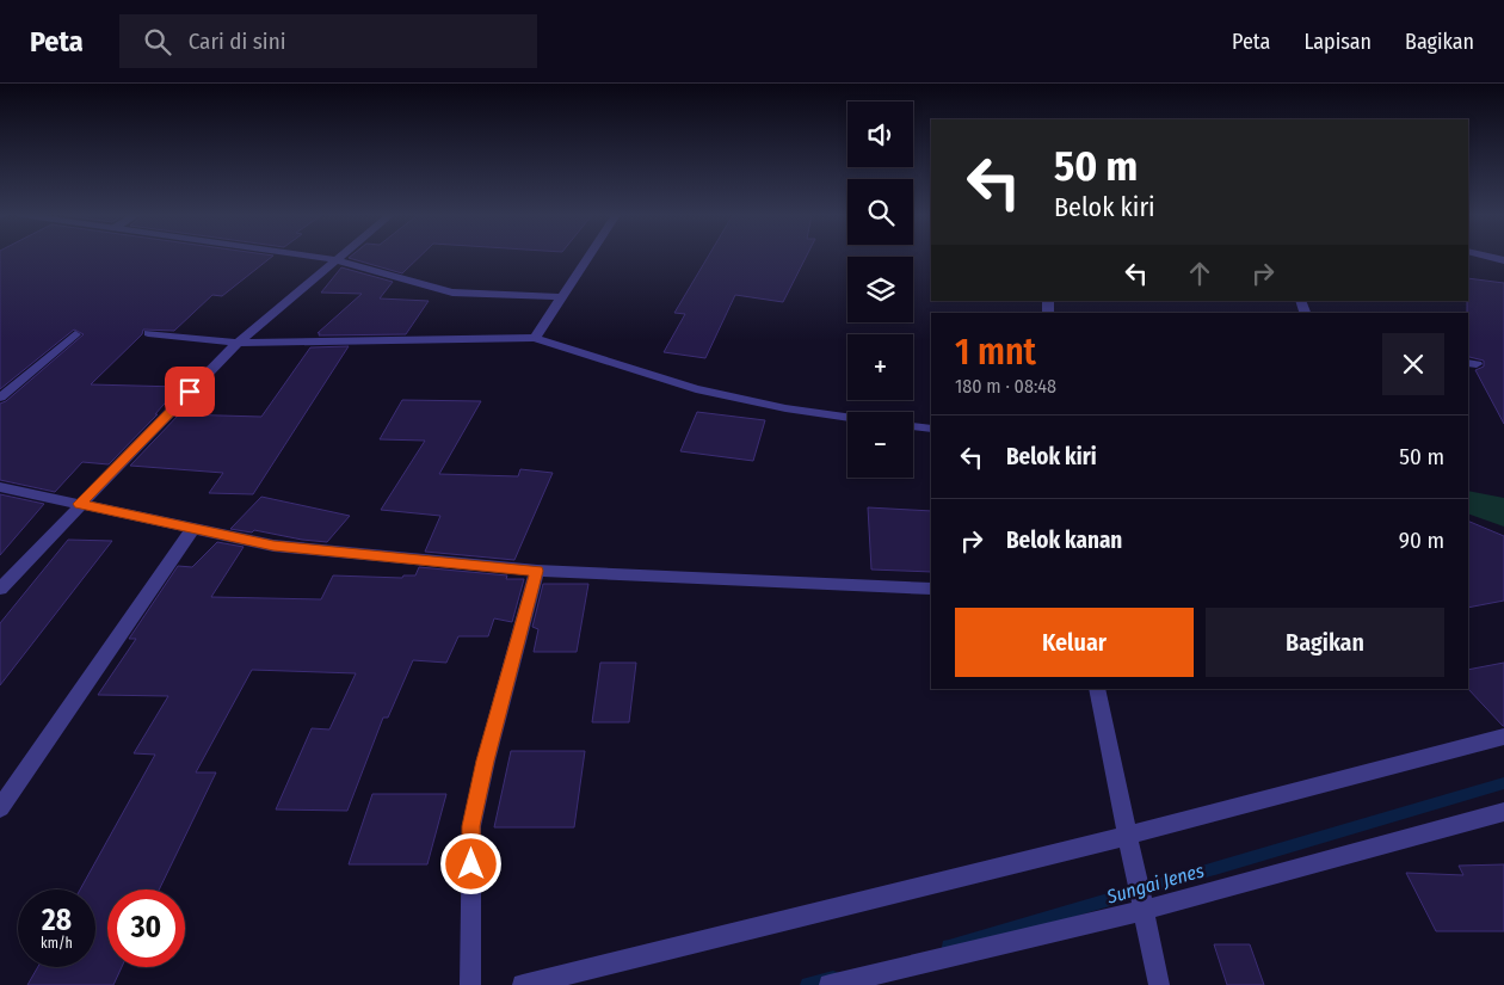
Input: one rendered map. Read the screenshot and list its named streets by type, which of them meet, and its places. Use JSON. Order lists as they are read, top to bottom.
{
  "water": ["Sungai Jenes"],
  "page": {
    "header": "Peta",
    "search": "Cari di sini",
    "nav": ["Peta", "Lapisan", "Bagikan"],
    "map_buttons": ["+", "−"],
    "turn": ["50 m", "Belok kiri"],
    "heading": ["1 mnt", "180 m · 08:48"],
    "list": [
      {
        "name": "Belok kiri",
        "value": "50 m"
      },
      {
        "name": "Belok kanan",
        "value": "90 m"
      }
    ],
    "buttons": ["Keluar", "Bagikan"],
    "speed": "28 km/h",
    "limit": "30"
  }
}
